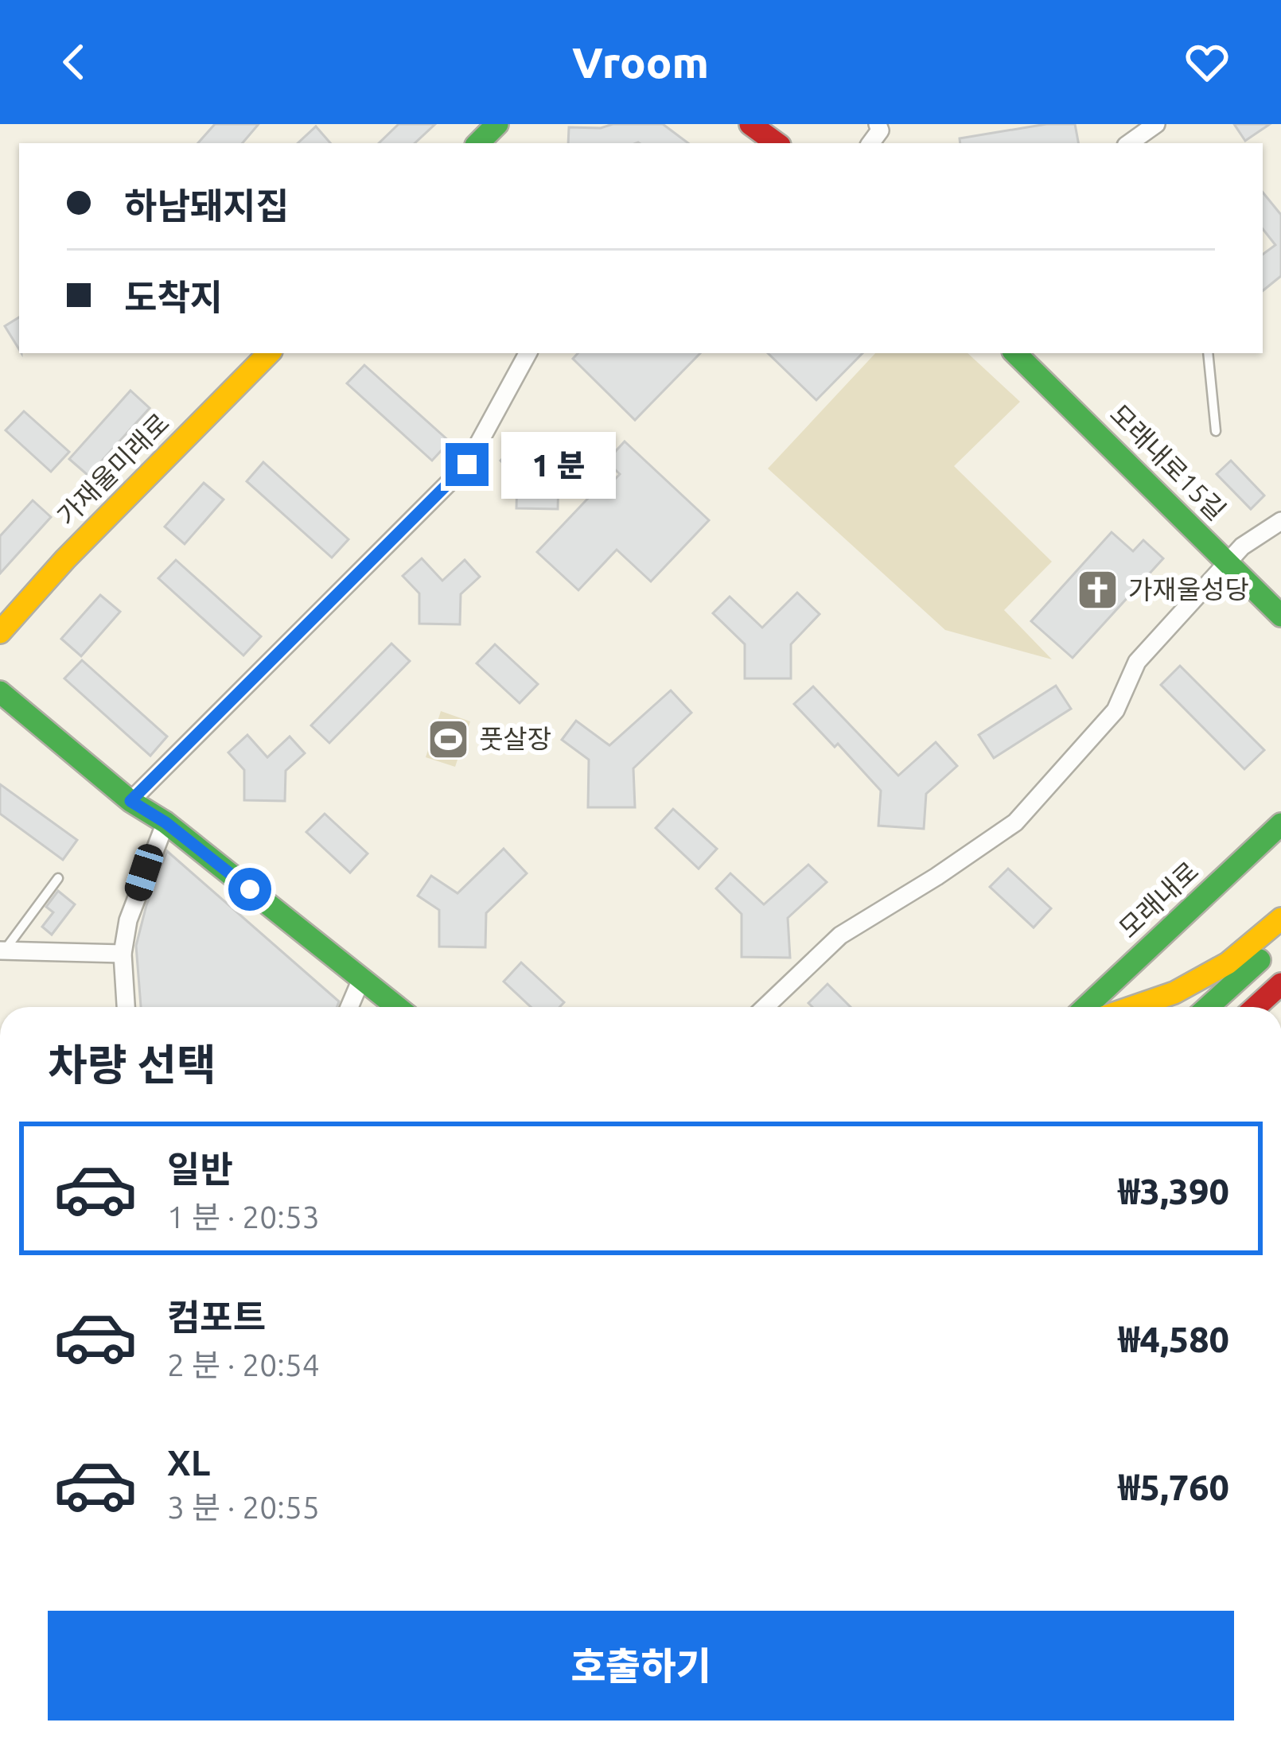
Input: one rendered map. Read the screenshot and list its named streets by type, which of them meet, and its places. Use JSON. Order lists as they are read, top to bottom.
{
  "streets": {
    "main road": ["모래내로15길", "가재울미래로", "모래내로"]
  },
  "places": {
    "church": ["가재울성당"],
    "sports": ["풋살장"]
  },
  "page": {
    "header": "Vroom",
    "banner": ["하남돼지집", "도착지"],
    "bubble": "1 분",
    "heading": "차량 선택",
    "list": [
      {
        "name": "일반",
        "note": "1 분 · 20:53",
        "value": "₩3,390"
      },
      {
        "name": "컴포트",
        "note": "2 분 · 20:54",
        "value": "₩4,580"
      },
      {
        "name": "XL",
        "note": "3 분 · 20:55",
        "value": "₩5,760"
      }
    ],
    "buttons": "호출하기"
  }
}
